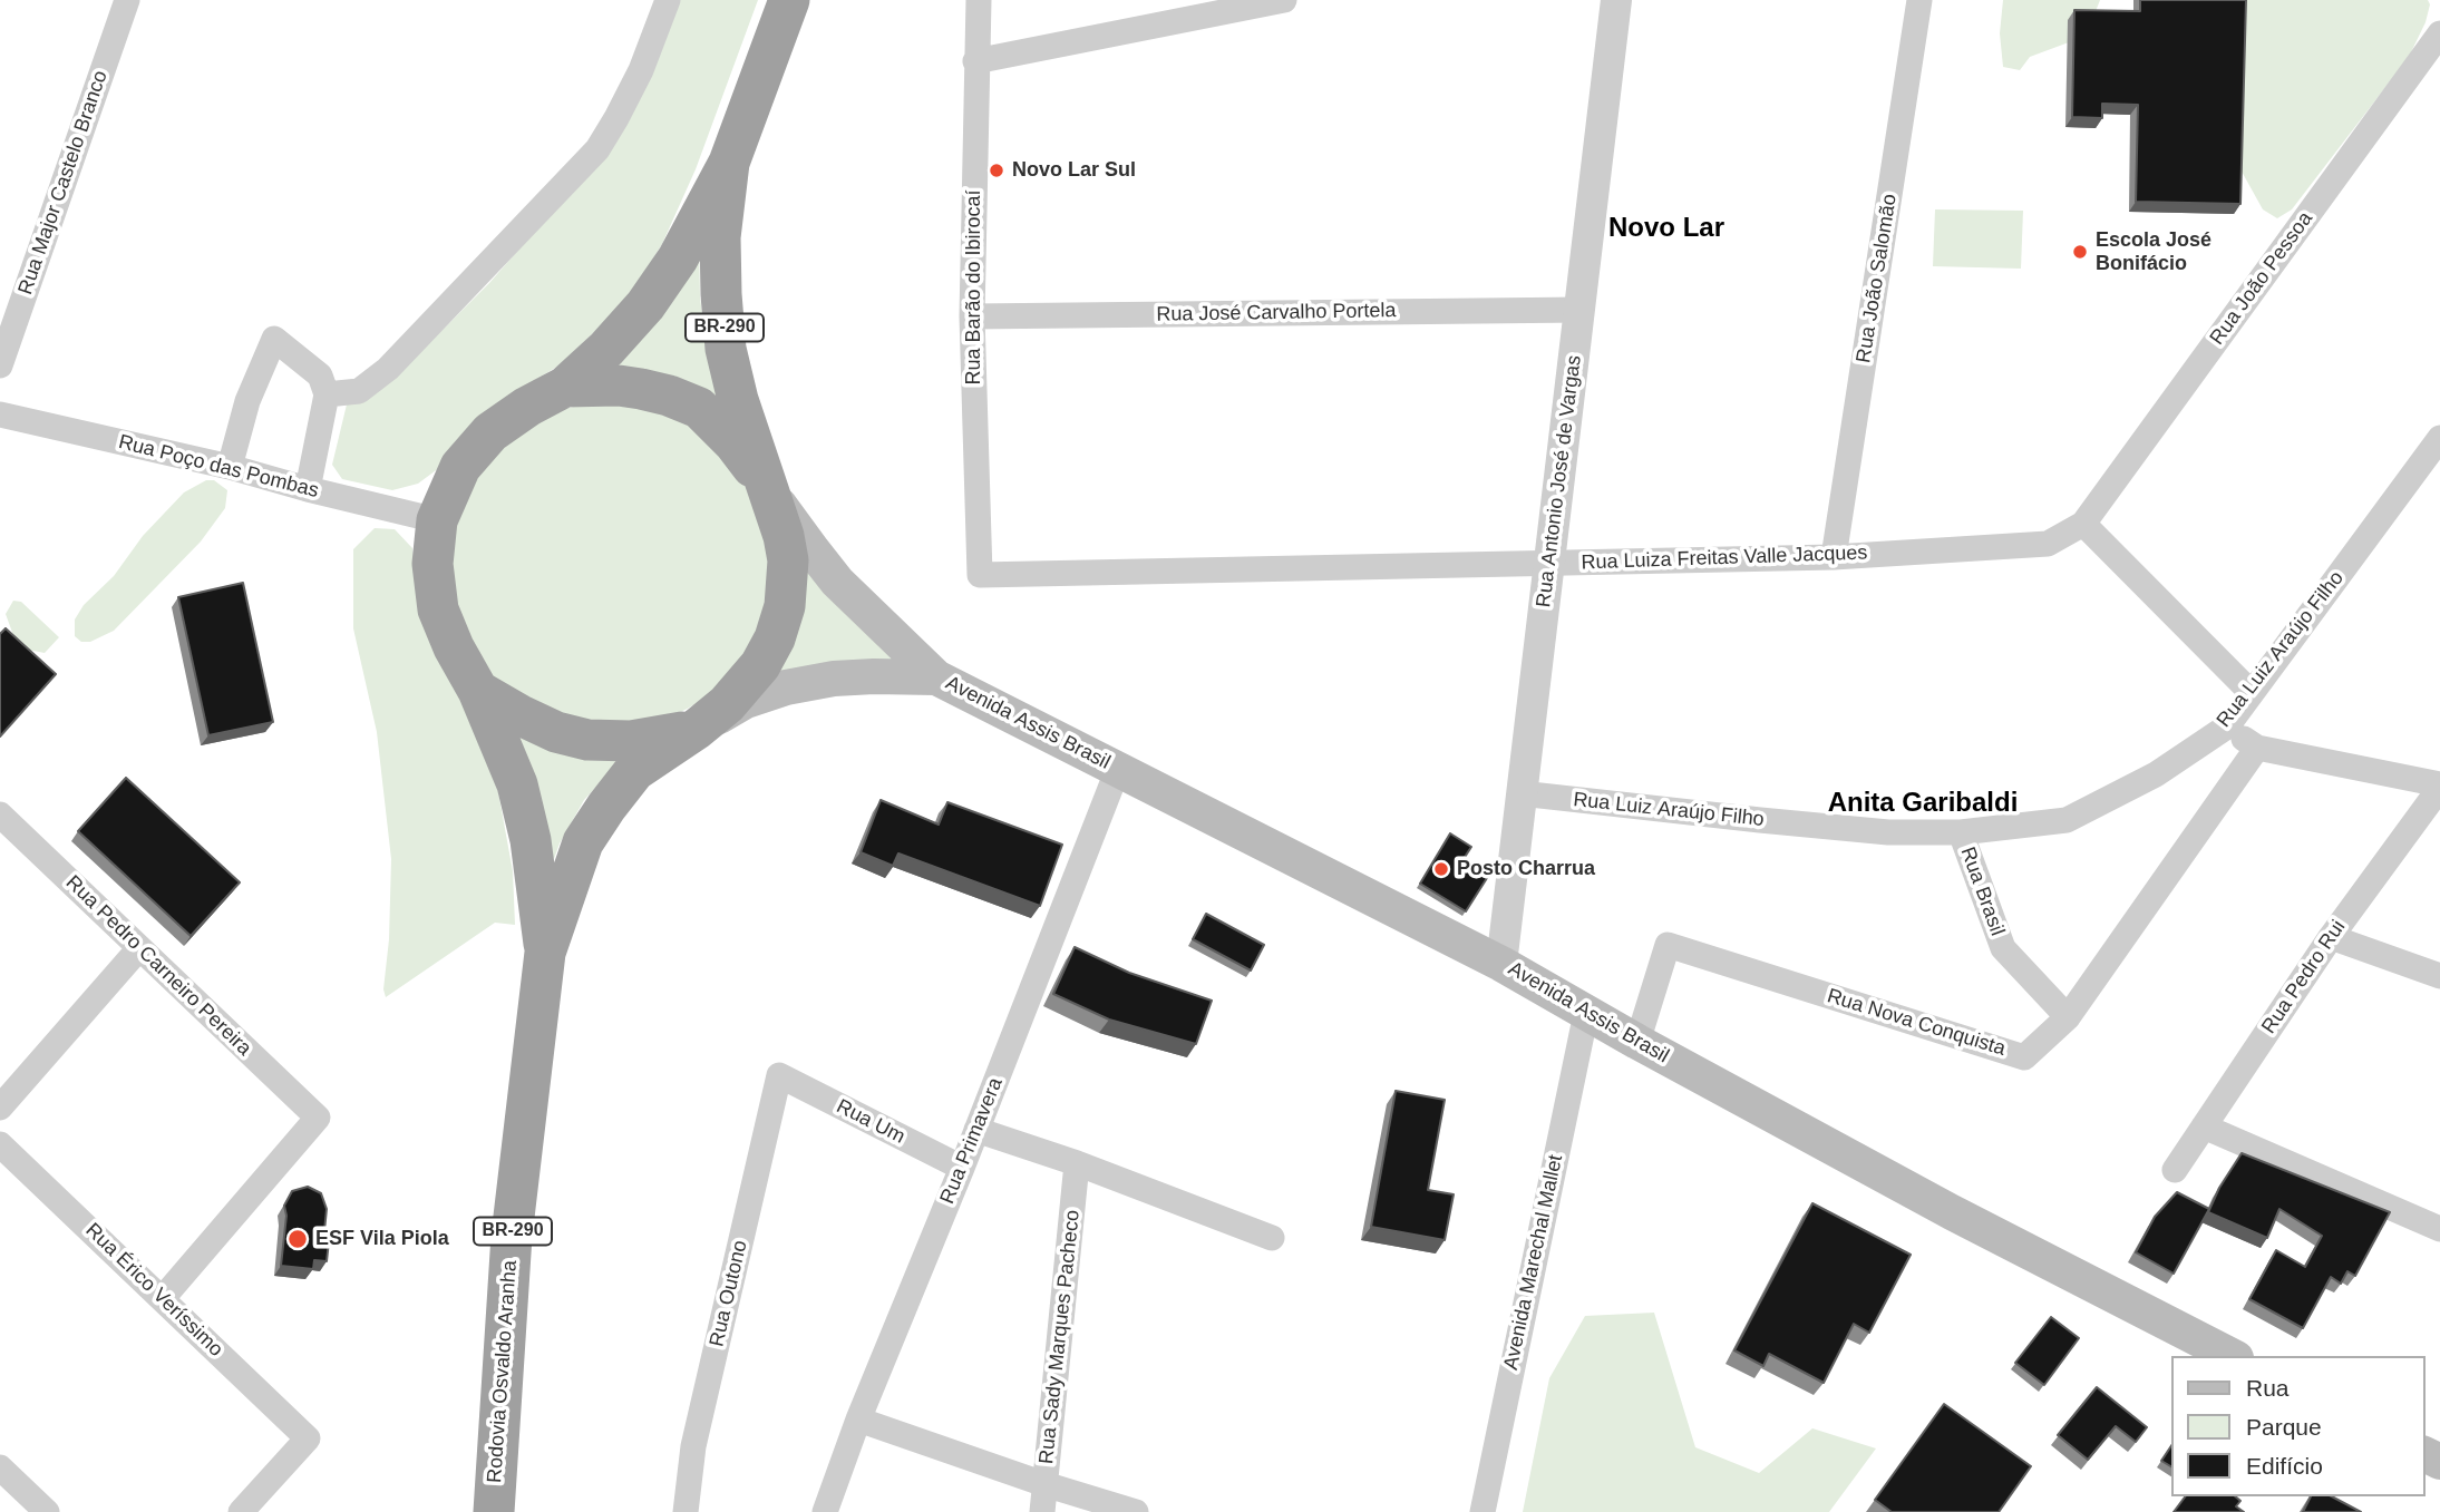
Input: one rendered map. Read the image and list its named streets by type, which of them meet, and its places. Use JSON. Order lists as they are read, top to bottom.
{
  "streets": {
    "highway": ["BR-290", "Rodovia Osvaldo Aranha"],
    "main road": ["Avenida Assis Brasil"],
    "street": [
      "Rua Major Castelo Branco",
      "Rua João Salomão",
      "Rua João Pessoa",
      "Rua Barão do Ibirocaí",
      "Rua José Carvalho Portela",
      "Rua Poço das Pombas",
      "Rua Antonio José de Vargas",
      "Rua Luiza Freitas Valle Jacques",
      "Rua Luiz Araújo Filho",
      "Rua Brasil",
      "Rua Pedro Carneiro Pereira",
      "Rua Pedro Rui",
      "Rua Nova Conquista",
      "Rua Um",
      "Rua Primavera",
      "Avenida Marechal Mallet",
      "Rua Érico Veríssimo",
      "Rua Outono",
      "Rua Sady Marques Pacheco"
    ]
  },
  "crossings": [
    ["Rua João Salomão", "Rua Luiza Freitas Valle Jacques"],
    ["Rua João Pessoa", "Rua Luiza Freitas Valle Jacques"],
    ["Rua Barão do Ibirocaí", "Rua José Carvalho Portela"],
    ["Rua Barão do Ibirocaí", "Rua Luiza Freitas Valle Jacques"],
    ["Rua José Carvalho Portela", "Rua Antonio José de Vargas"],
    ["BR-290", "Rua Poço das Pombas"],
    ["BR-290", "Avenida Assis Brasil"],
    ["BR-290", "Rodovia Osvaldo Aranha"],
    ["Rua Antonio José de Vargas", "Rua Luiza Freitas Valle Jacques"],
    ["Rua Antonio José de Vargas", "Rua Luiz Araújo Filho"],
    ["Rua Antonio José de Vargas", "Avenida Assis Brasil"],
    ["Rua Luiz Araújo Filho", "Rua Brasil"],
    ["Avenida Assis Brasil", "Rua Nova Conquista"],
    ["Avenida Assis Brasil", "Rua Primavera"],
    ["Avenida Assis Brasil", "Avenida Marechal Mallet"],
    ["Rua Brasil", "Rua Nova Conquista"],
    ["Rua Pedro Carneiro Pereira", "Rua Érico Veríssimo"],
    ["Rua Um", "Rua Primavera"],
    ["Rua Um", "Rua Outono"]
  ],
  "districts": ["Novo Lar", "Anita Garibaldi"],
  "places": [
    "Novo Lar Sul",
    "Escola José Bonifácio",
    "Posto Charrua",
    "ESF Vila Piola"
  ],
  "legend": ["Rua", "Parque", "Edifício"]
}
